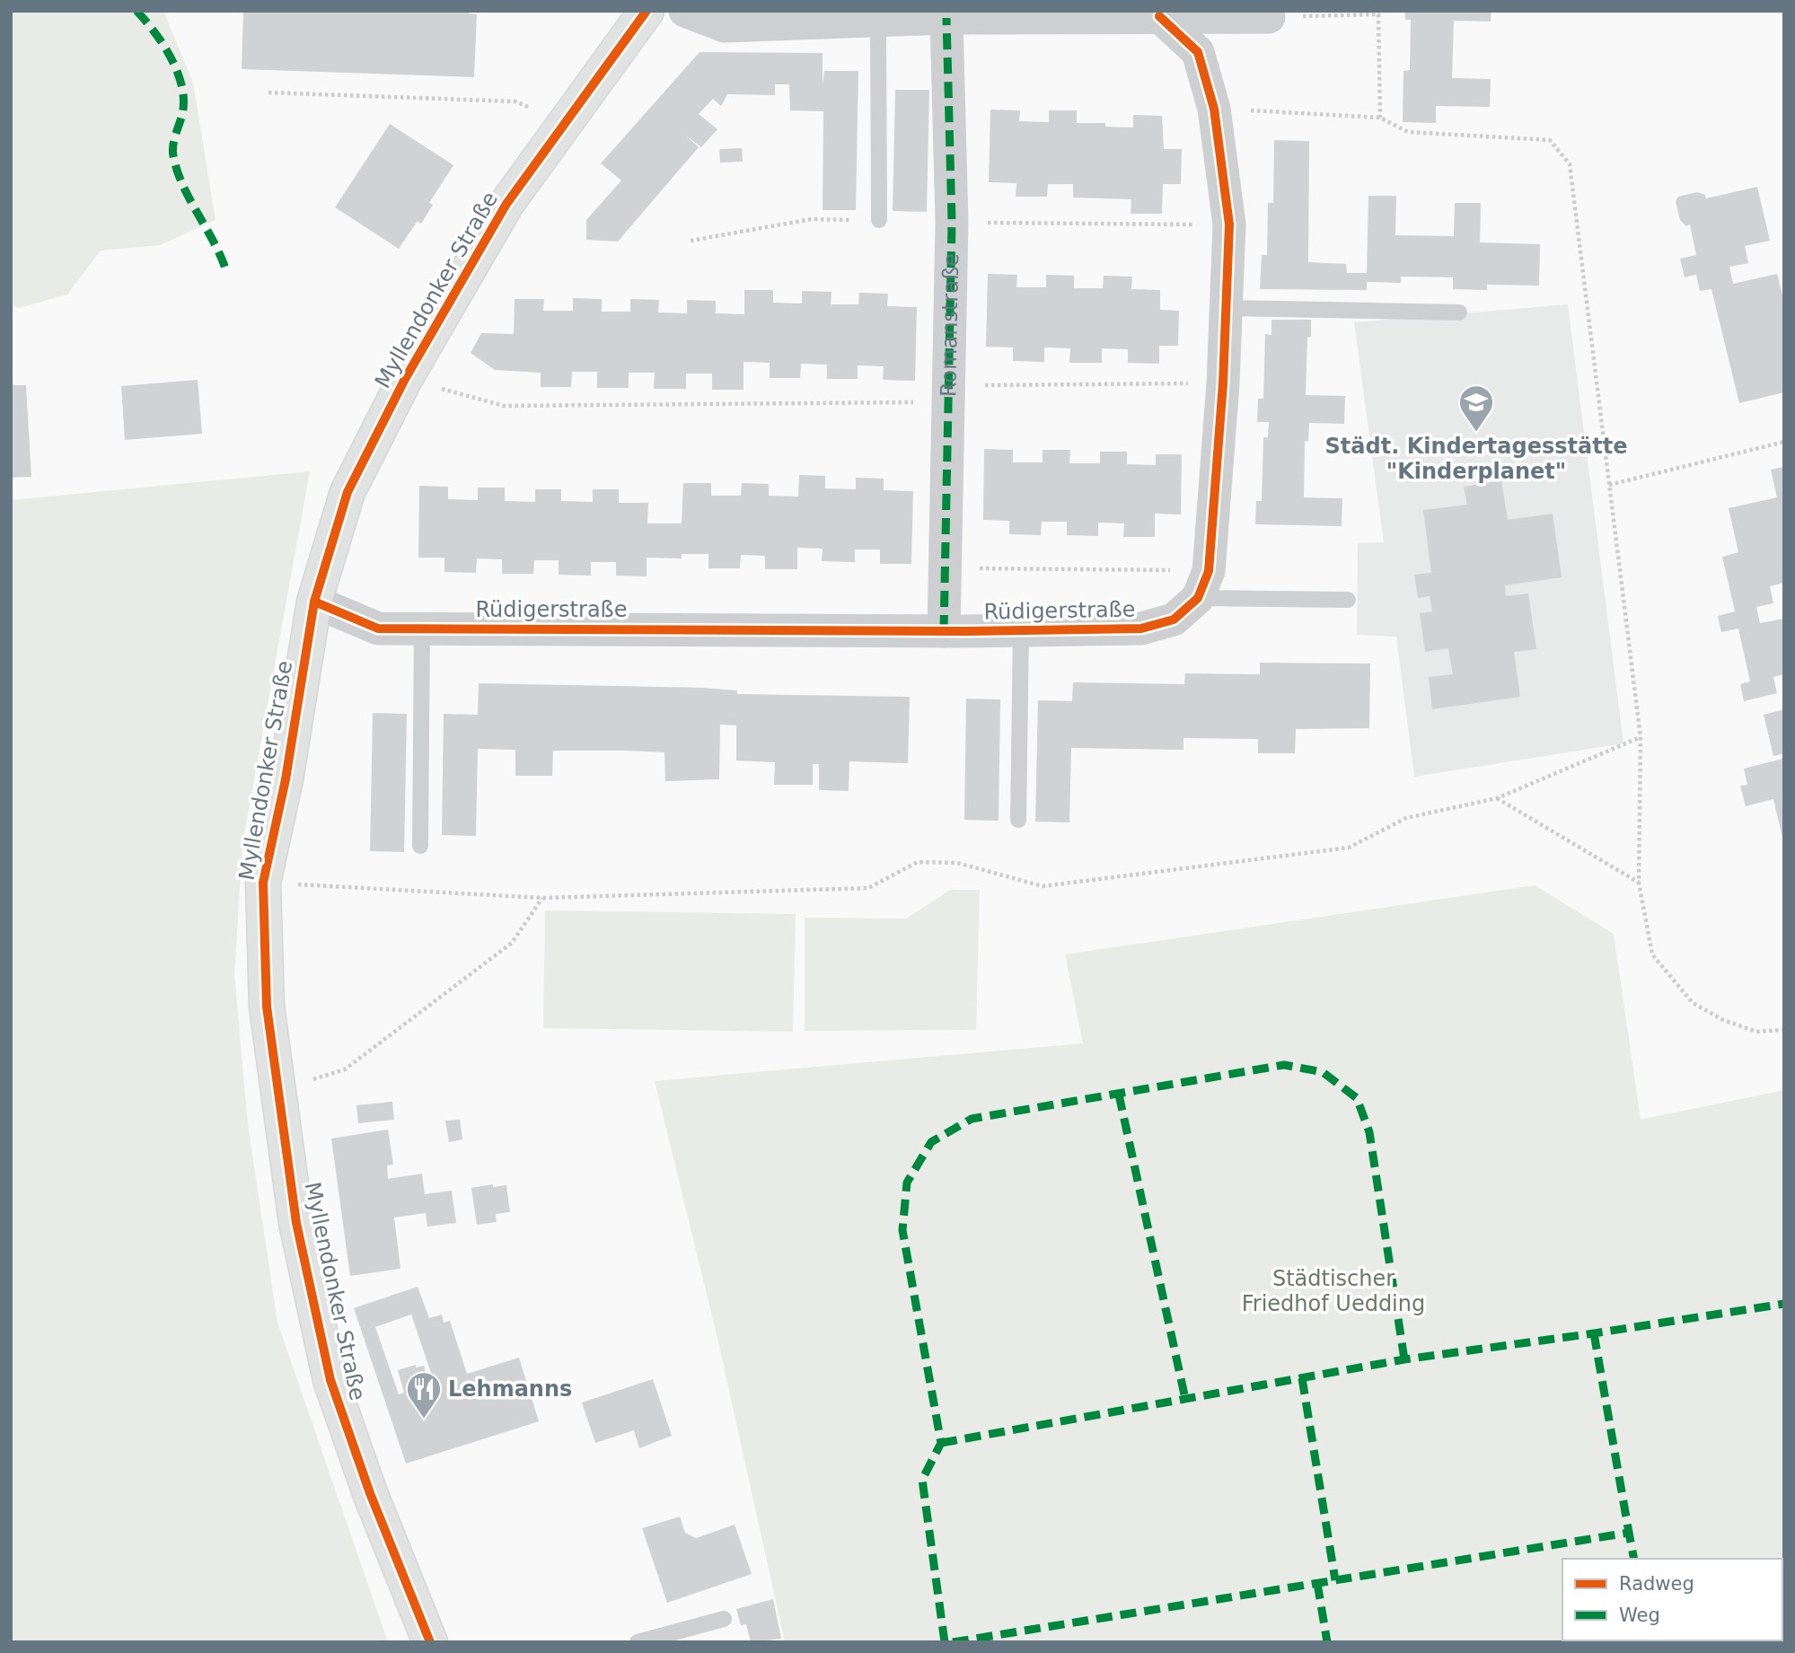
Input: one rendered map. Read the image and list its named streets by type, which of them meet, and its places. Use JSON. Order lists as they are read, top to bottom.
{
  "streets": {
    "street": ["Myllendonker Straße", "Romanstraße", "Rüdigerstraße"]
  },
  "crossings": [
    ["Myllendonker Straße", "Rüdigerstraße"],
    ["Romanstraße", "Rüdigerstraße"]
  ],
  "parks": ["Städtischer Friedhof Uedding"],
  "places": {
    "school or university": ["Städt. Kindertagesstätte \"Kinderplanet\""],
    "restaurant": ["Lehmanns"]
  },
  "legend": ["Radweg", "Weg"]
}
